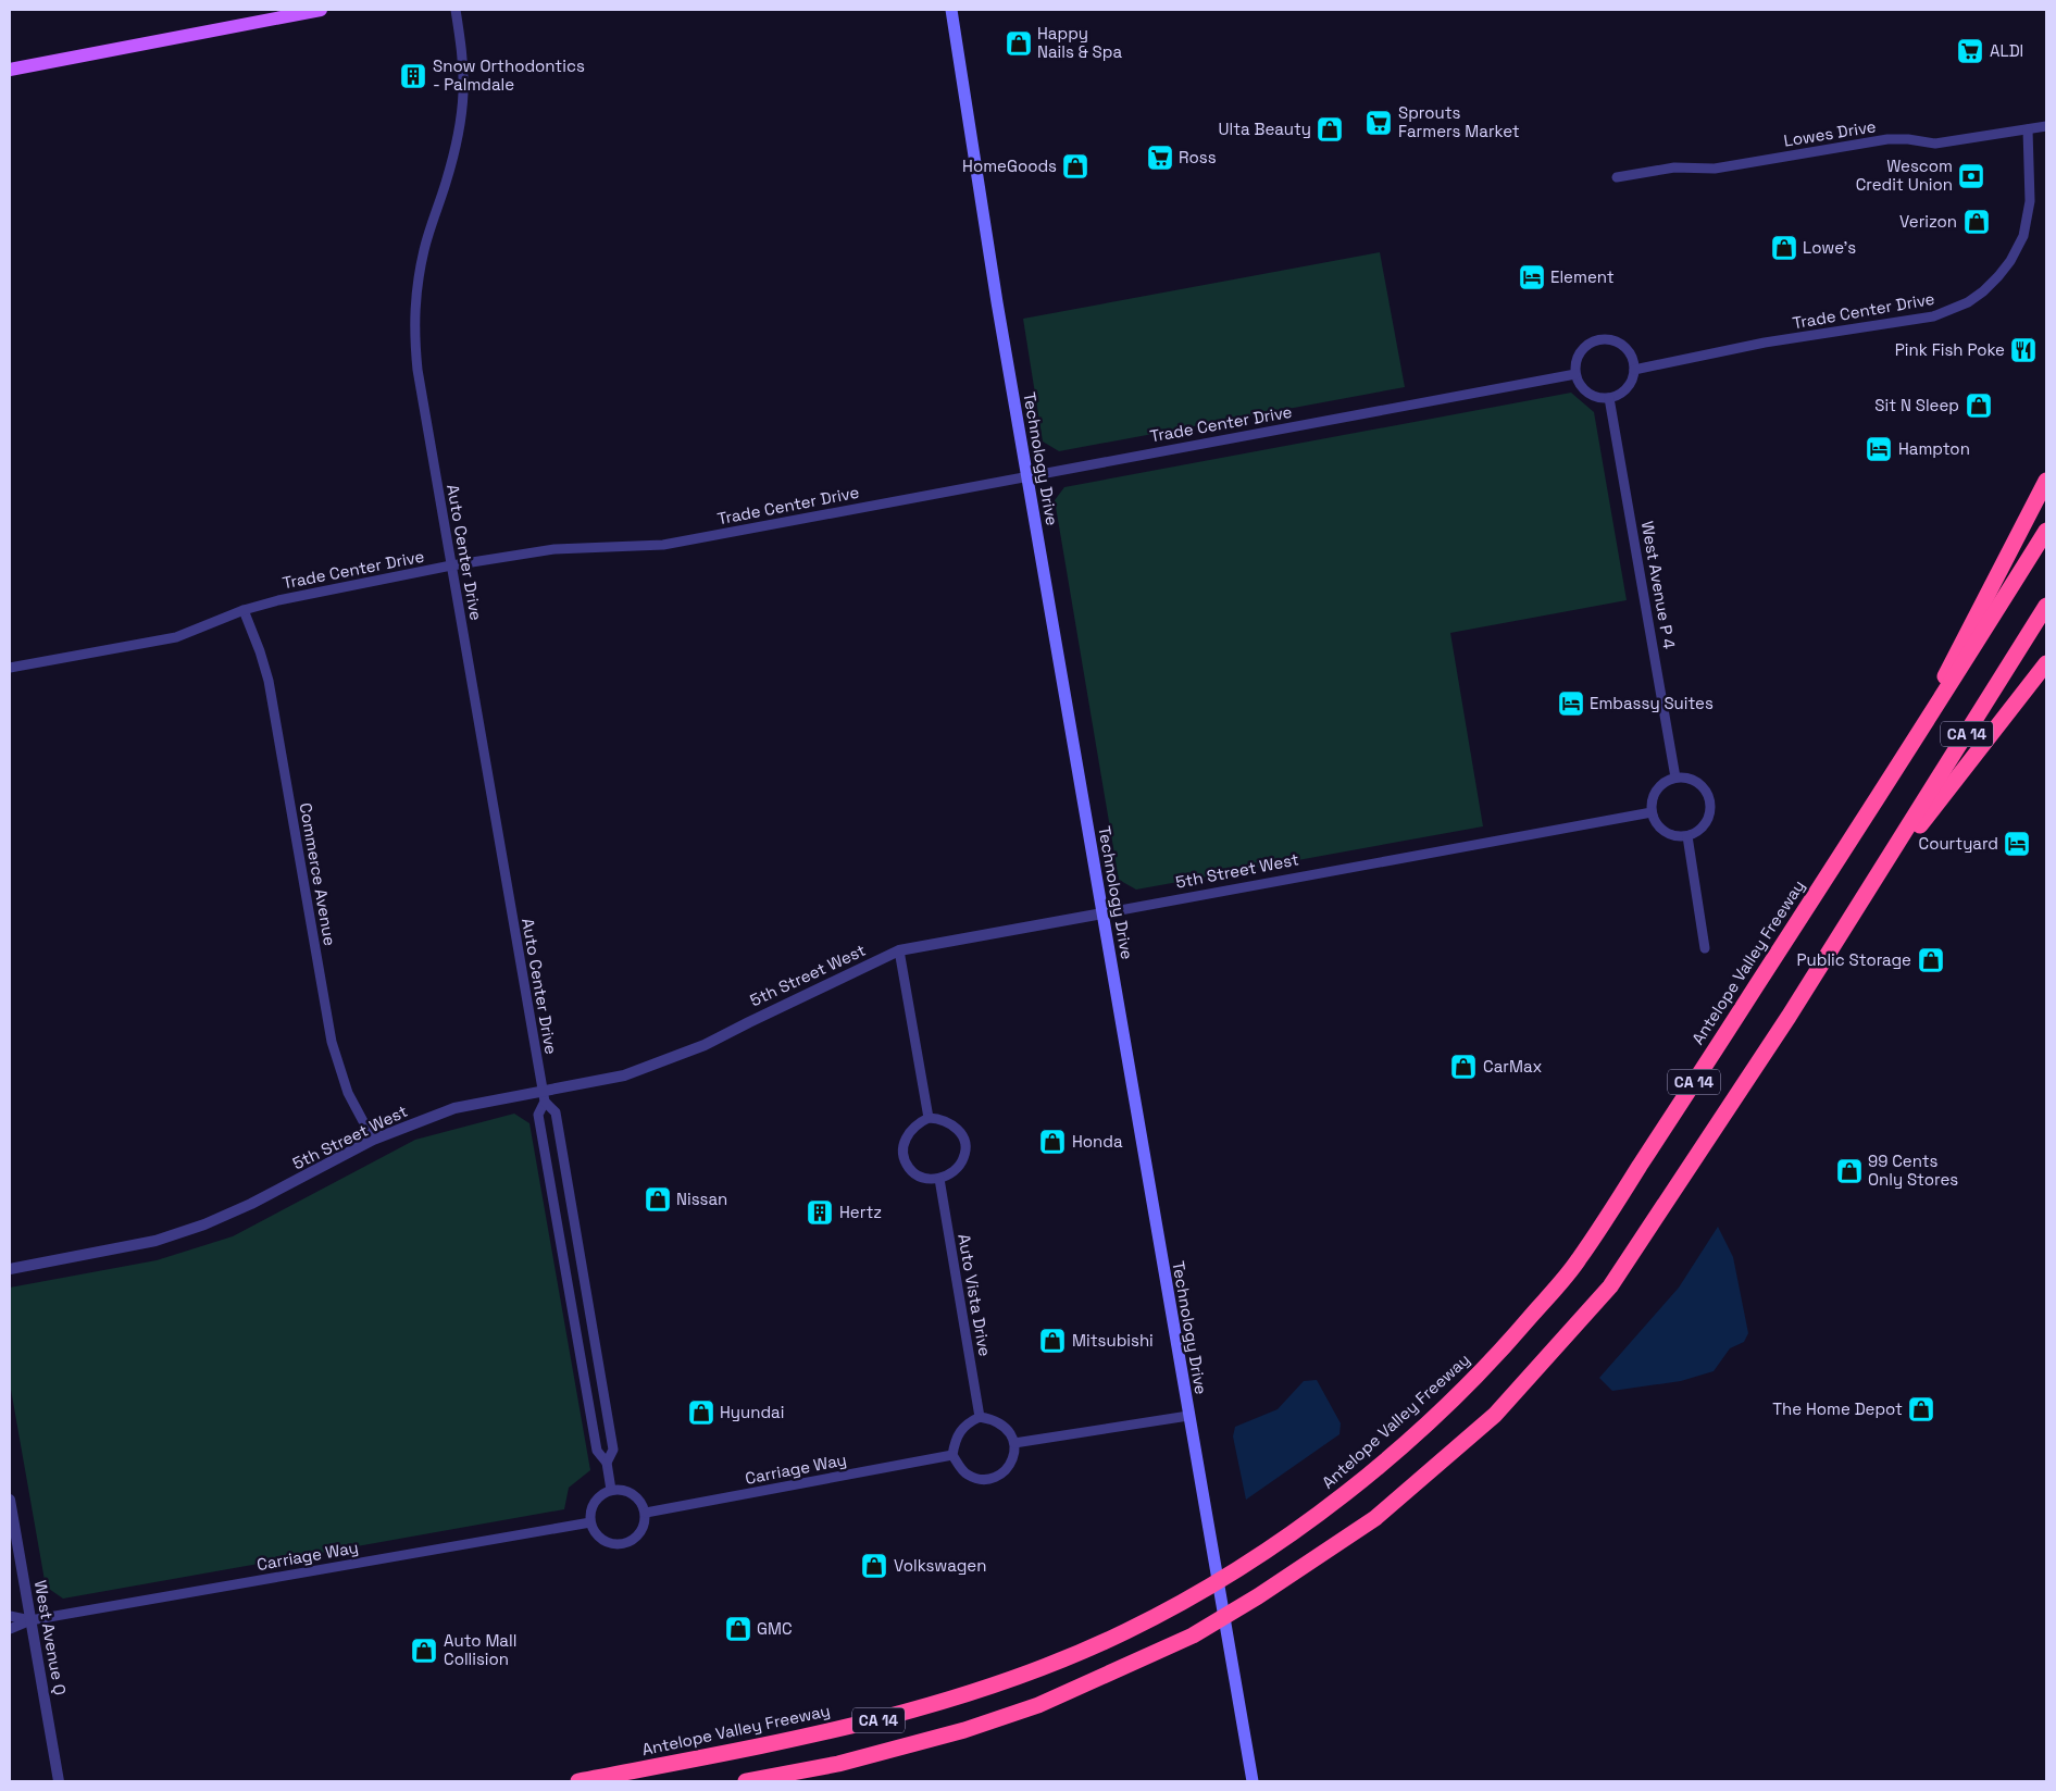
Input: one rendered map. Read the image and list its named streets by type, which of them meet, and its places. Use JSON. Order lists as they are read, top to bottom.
{
  "streets": {
    "highway": ["CA 14", "Antelope Valley Freeway"],
    "main road": ["Technology Drive"],
    "street": [
      "Lowes Drive",
      "Trade Center Drive",
      "Auto Center Drive",
      "West Avenue P 4",
      "5th Street West",
      "Commerce Avenue",
      "Auto Vista Drive",
      "Carriage Way",
      "West Avenue Q"
    ]
  },
  "crossings": [
    ["Lowes Drive", "Trade Center Drive"],
    ["Trade Center Drive", "Technology Drive"],
    ["Trade Center Drive", "Auto Center Drive"],
    ["Trade Center Drive", "West Avenue P 4"],
    ["Trade Center Drive", "Commerce Avenue"],
    ["Technology Drive", "5th Street West"],
    ["Auto Center Drive", "5th Street West"],
    ["Auto Center Drive", "Carriage Way"],
    ["West Avenue P 4", "5th Street West"],
    ["5th Street West", "Commerce Avenue"],
    ["Auto Vista Drive", "Carriage Way"],
    ["Carriage Way", "West Avenue Q"]
  ],
  "places": {
    "shop": [
      "Happy Nails & Spa",
      "Ulta Beauty",
      "HomeGoods",
      "Verizon",
      "Lowe's",
      "Sit N Sleep",
      "Public Storage",
      "CarMax",
      "Honda",
      "99 Cents Only Stores",
      "Nissan",
      "Mitsubishi",
      "The Home Depot",
      "Hyundai",
      "Volkswagen",
      "GMC",
      "Auto Mall Collision"
    ],
    "supermarket": ["ALDI", "Sprouts Farmers Market", "Ross"],
    "building": ["Snow Orthodontics - Palmdale", "Hertz"],
    "bank": ["Wescom Credit Union"],
    "hotel": [
      "Element",
      "Hampton",
      "Embassy Suites",
      "Courtyard"
    ],
    "restaurant": ["Pink Fish Poke"]
  }
}
